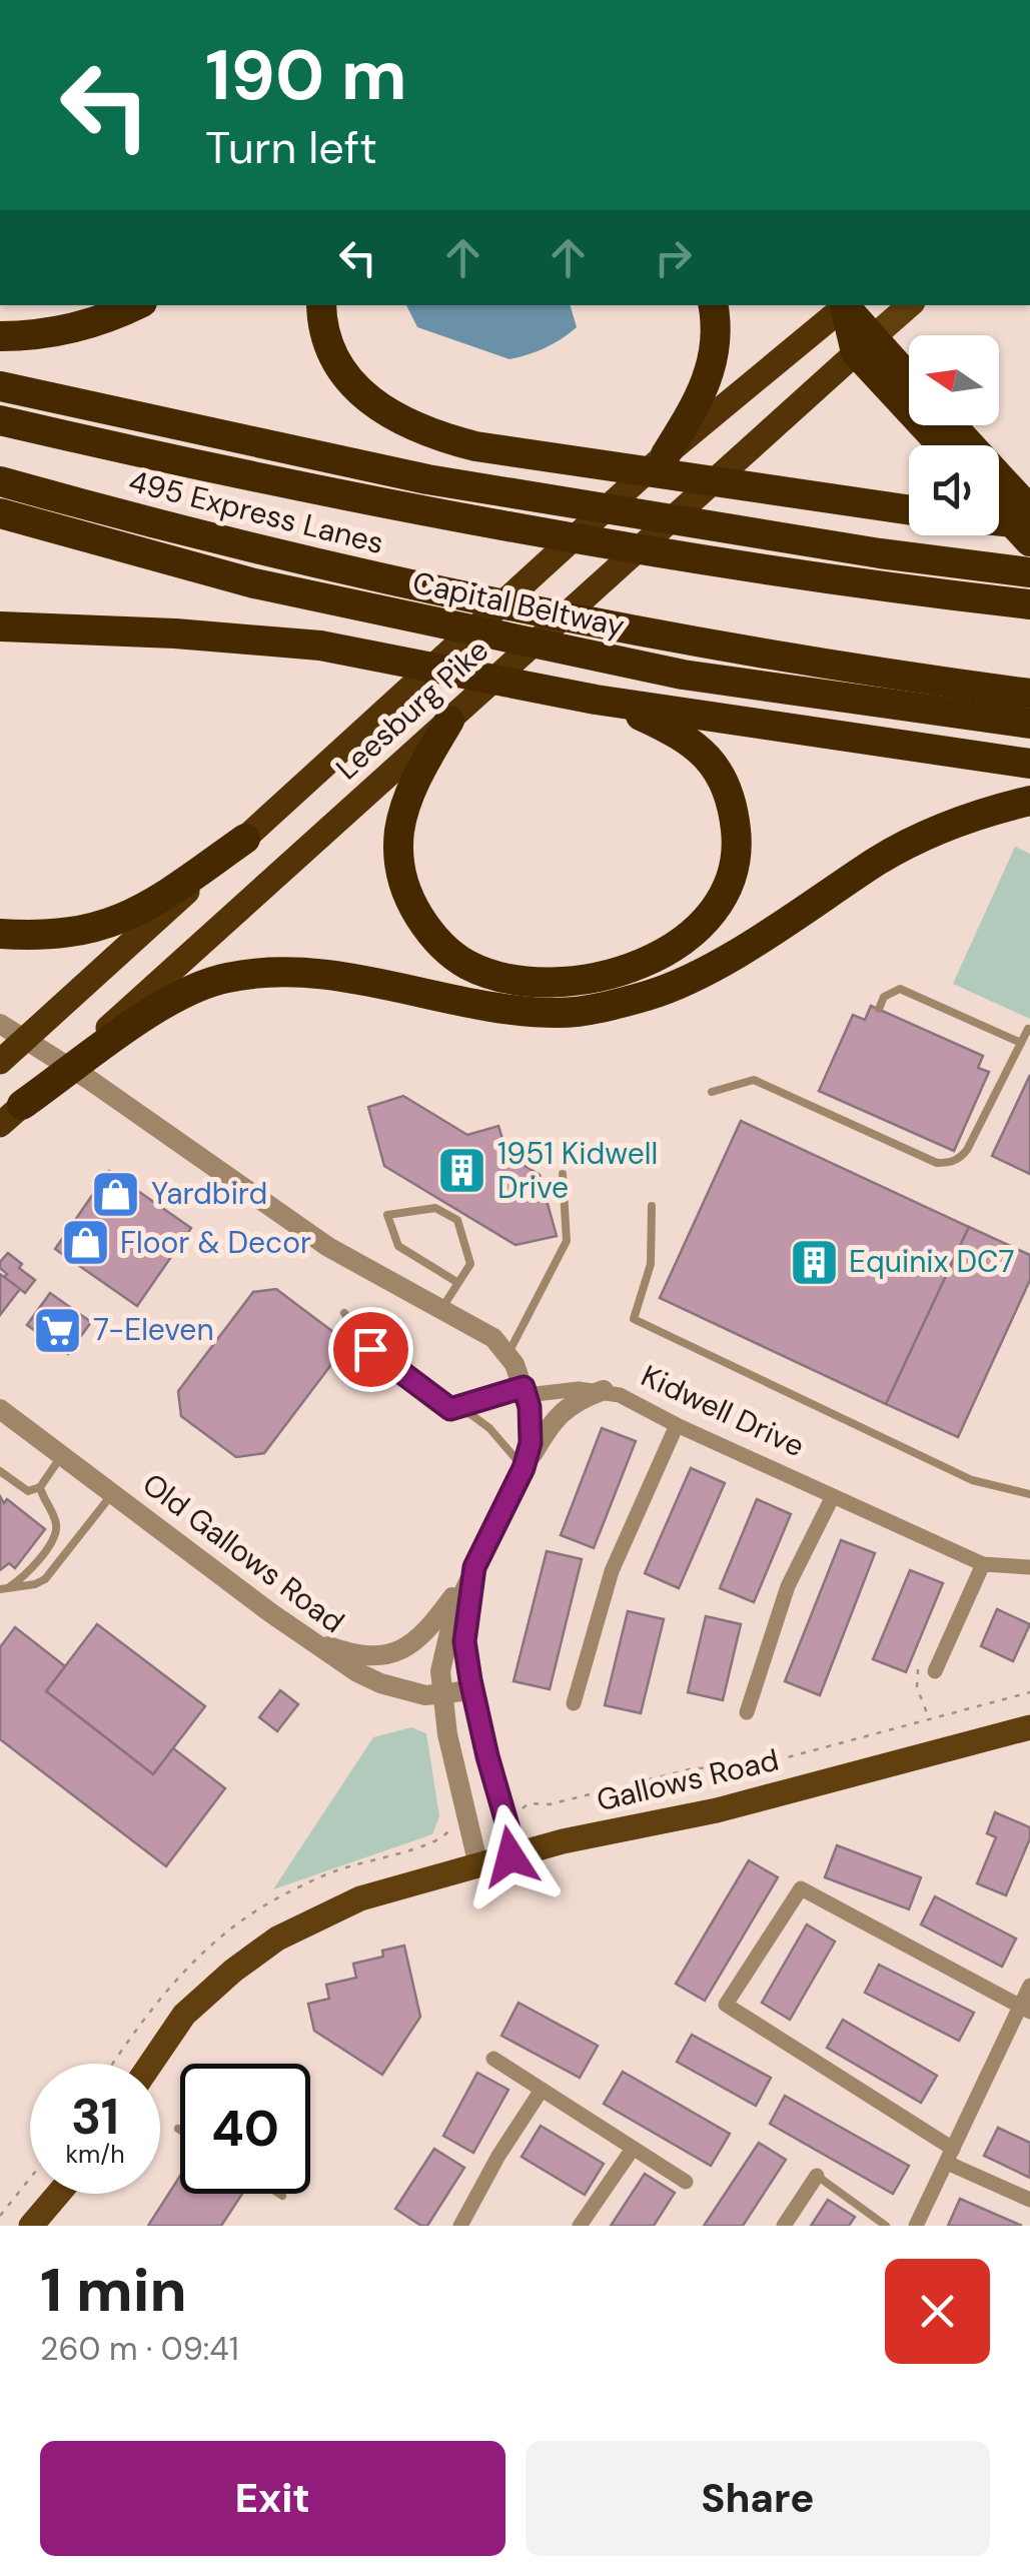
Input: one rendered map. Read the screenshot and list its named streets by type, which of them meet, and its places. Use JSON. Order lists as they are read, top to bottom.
{
  "streets": {
    "highway": ["495 Express Lanes", "Capital Beltway", "Leesburg Pike"],
    "main road": ["Gallows Road"],
    "street": ["Kidwell Drive", "Old Gallows Road"]
  },
  "places": {
    "building": ["1951 Kidwell Drive", "Equinix DC7"],
    "shop": ["Yardbird", "Floor & Decor"],
    "supermarket": ["7-Eleven"]
  },
  "north": "left",
  "page": {
    "turn": ["190 m", "Turn left"],
    "speed": "31 km/h",
    "limit": "40",
    "heading": ["1 min", "260 m · 09:41"],
    "buttons": ["Exit", "Share"]
  }
}
